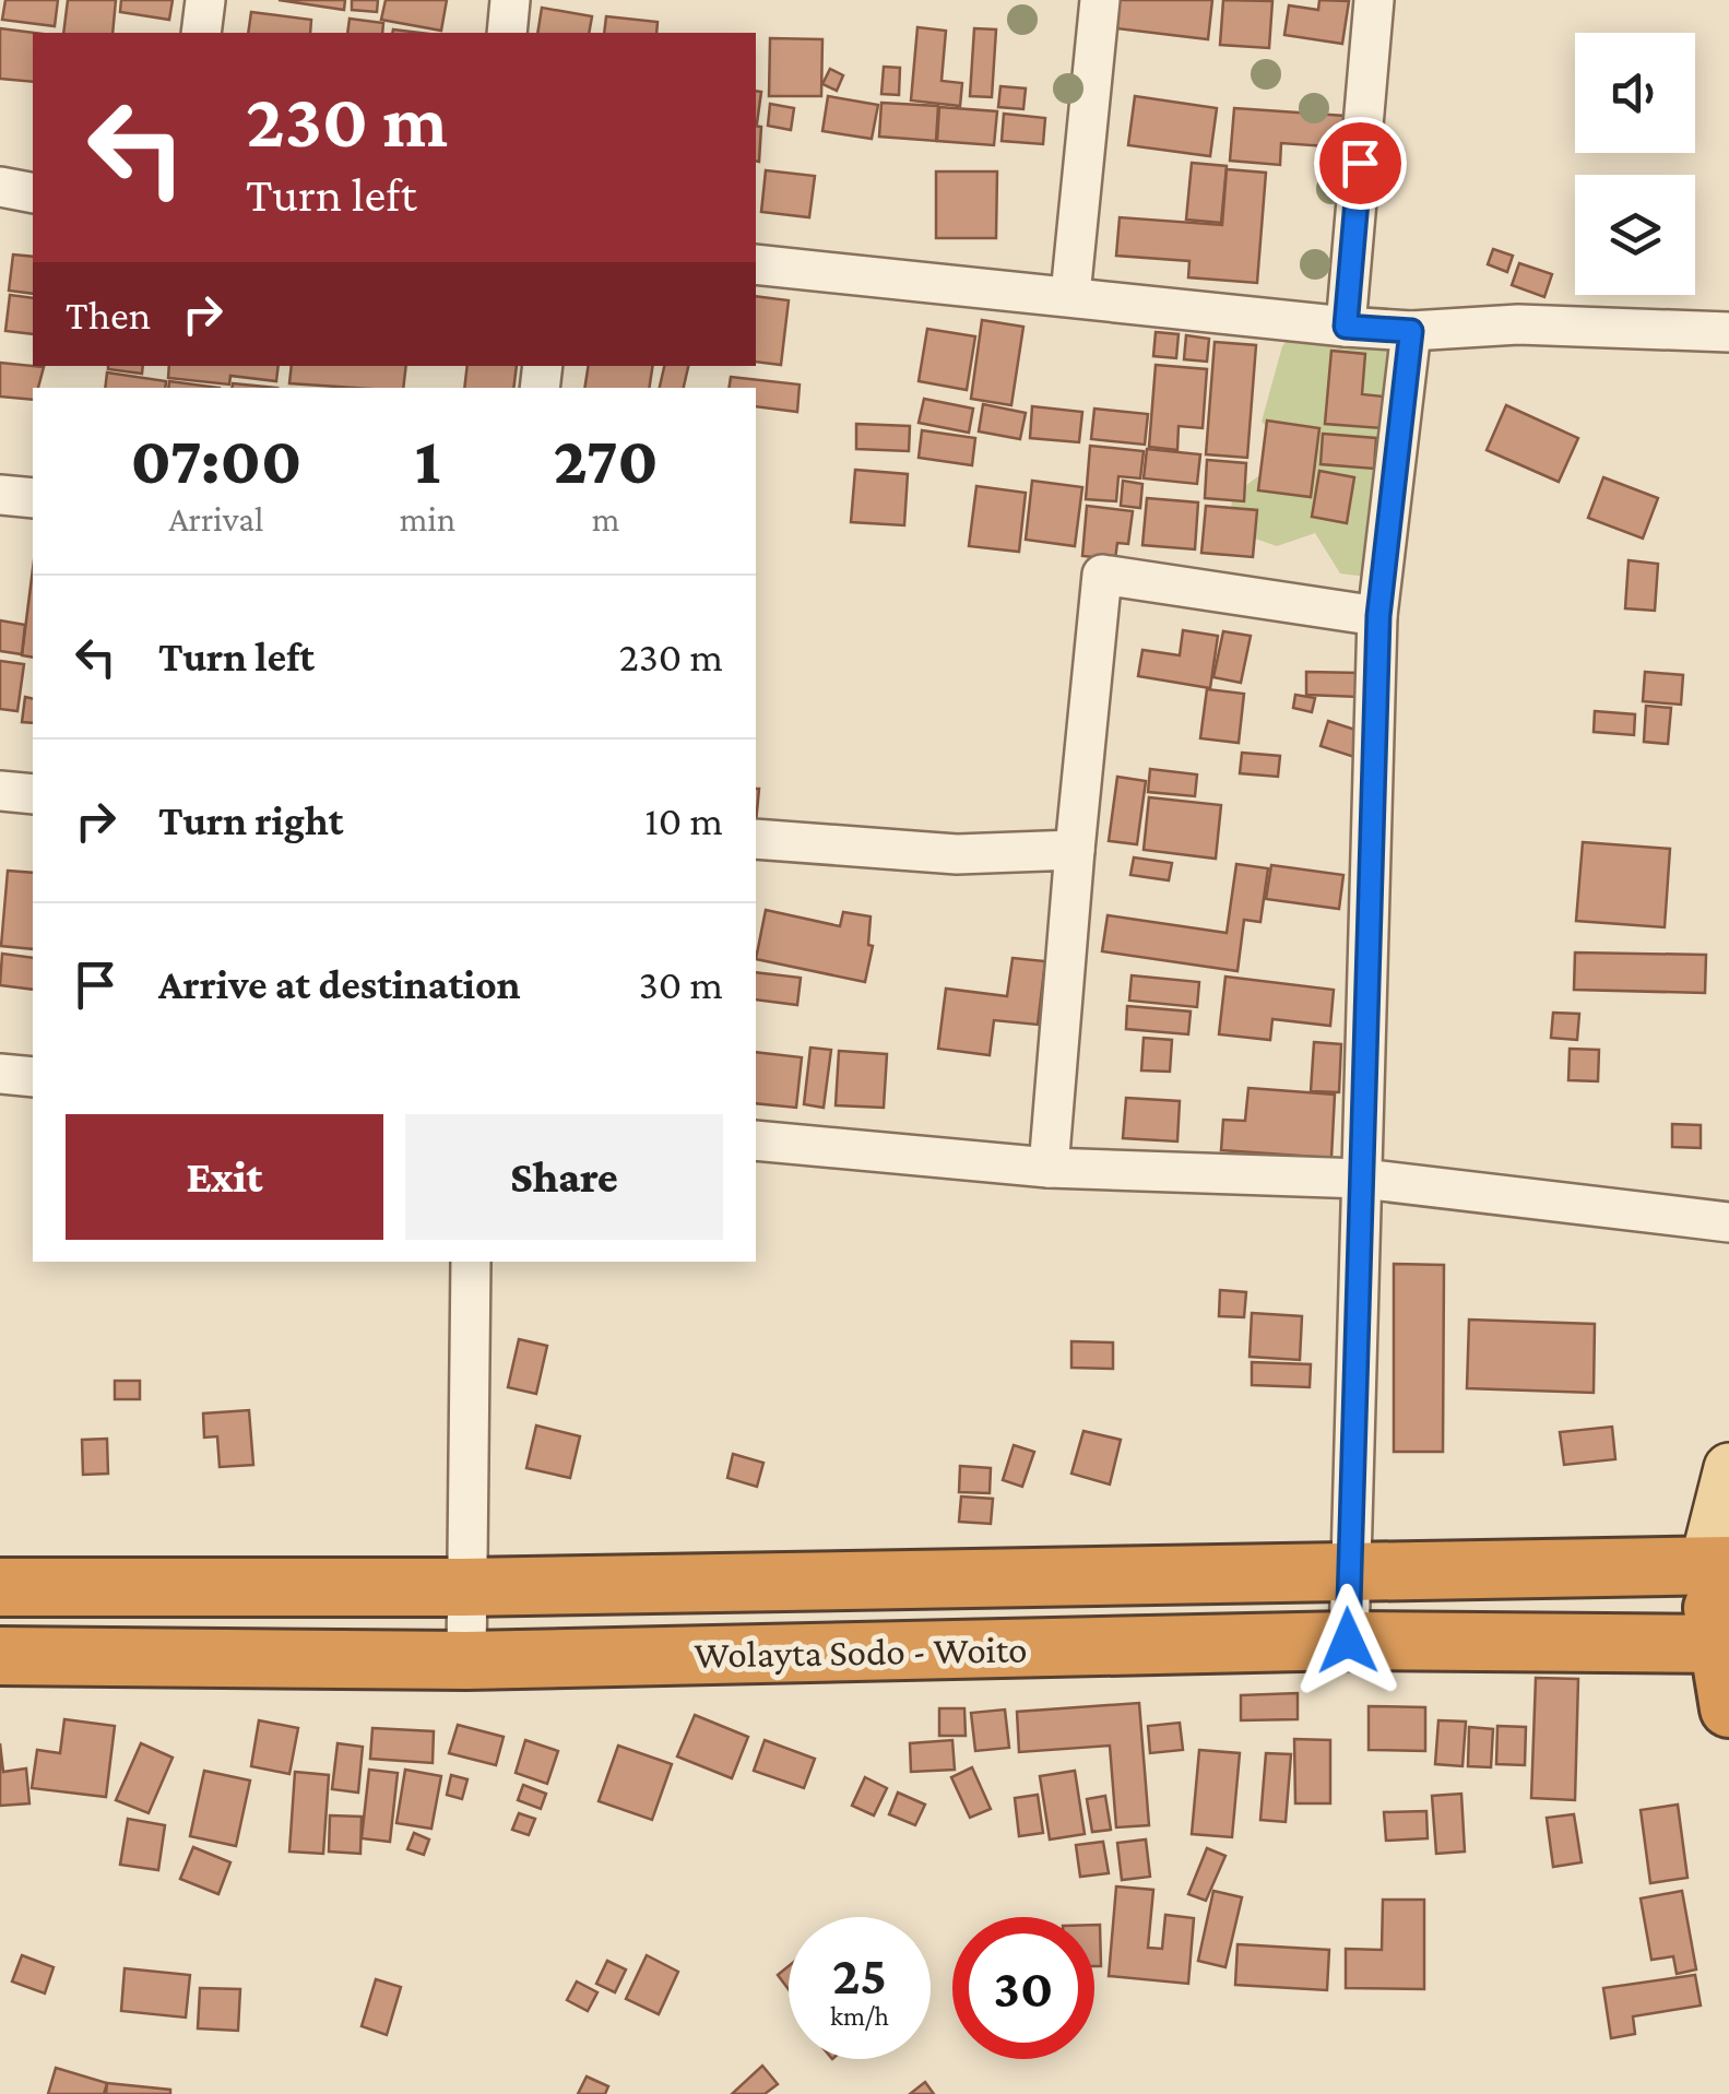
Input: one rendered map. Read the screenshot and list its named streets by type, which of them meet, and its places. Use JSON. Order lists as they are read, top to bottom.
{
  "streets": {
    "highway": ["Wolayta Sodo - Woito"]
  },
  "page": {
    "turn": ["230 m", "Turn left"],
    "then": "Then",
    "eta": [
      "07:00",
      "Arrival",
      "1",
      "min",
      "270",
      "m"
    ],
    "list": [
      {
        "name": "Turn left",
        "value": "230 m"
      },
      {
        "name": "Turn right",
        "value": "10 m"
      },
      {
        "name": "Arrive at destination",
        "value": "30 m"
      }
    ],
    "buttons": ["Exit", "Share"],
    "speed": "25 km/h",
    "limit": "30"
  }
}
